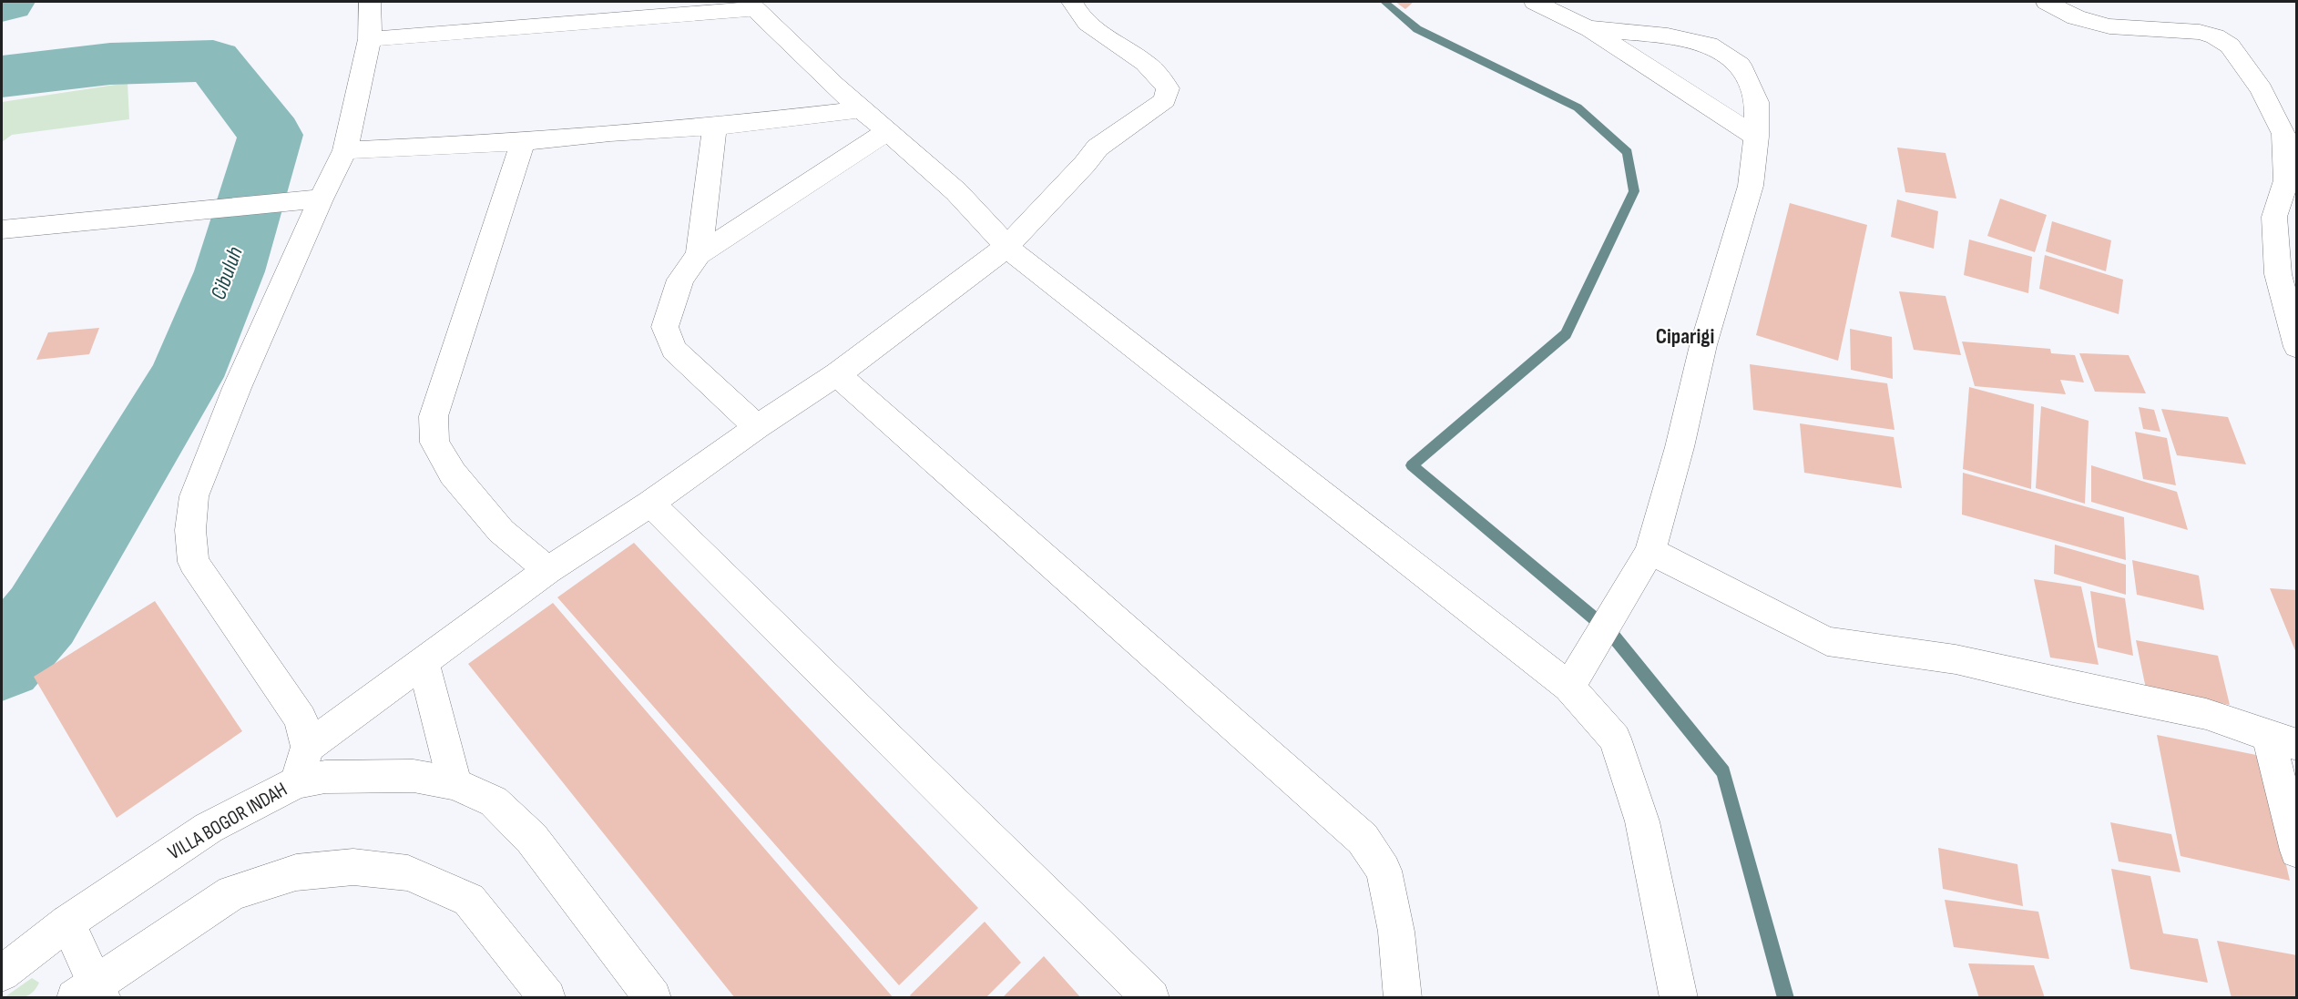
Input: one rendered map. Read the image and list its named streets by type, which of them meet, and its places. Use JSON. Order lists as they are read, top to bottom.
{
  "streets": {
    "street": ["VILLA BOGOR INDAH"]
  },
  "districts": ["Ciparigi"],
  "water": ["Cibuluh"]
}
